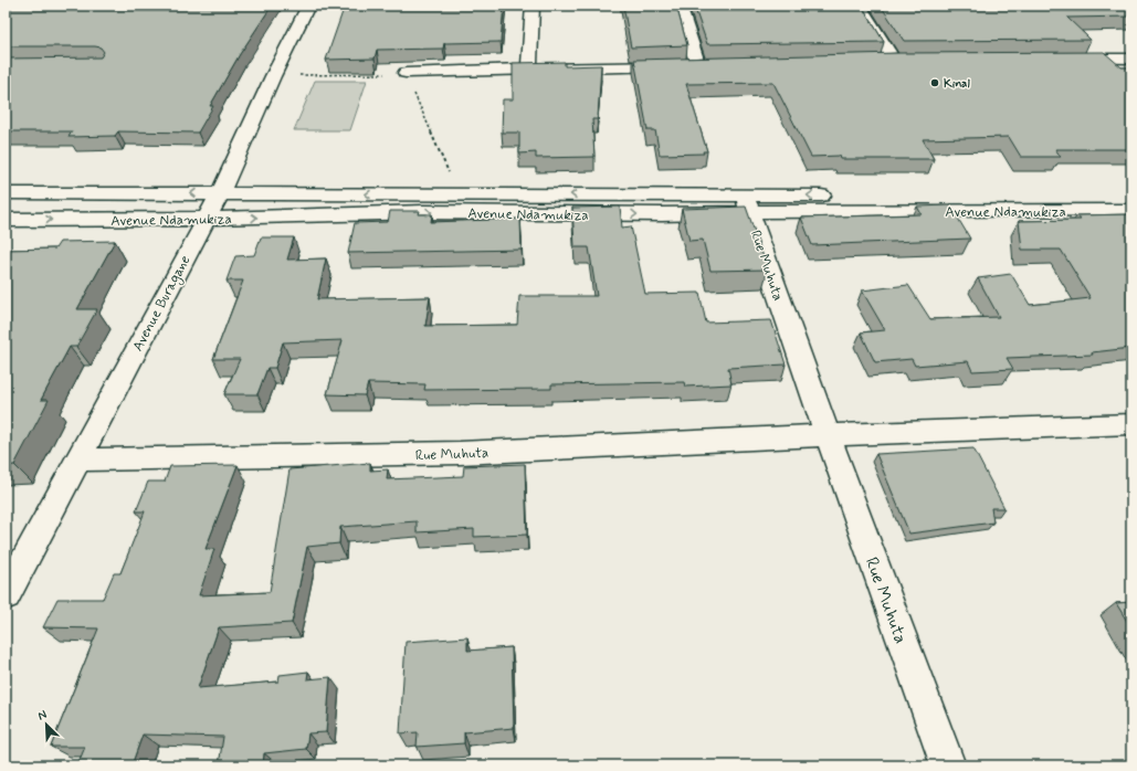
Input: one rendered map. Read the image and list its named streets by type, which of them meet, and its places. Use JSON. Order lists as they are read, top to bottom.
{
  "streets": {
    "street": ["Avenue Ndamukiza", "Rue Muhuta", "Avenue Buragane"]
  },
  "crossings": [
    ["Avenue Ndamukiza", "Rue Muhuta"],
    ["Avenue Ndamukiza", "Avenue Buragane"],
    ["Rue Muhuta", "Avenue Buragane"]
  ],
  "places": ["Kinal"],
  "north": "top left"
}
